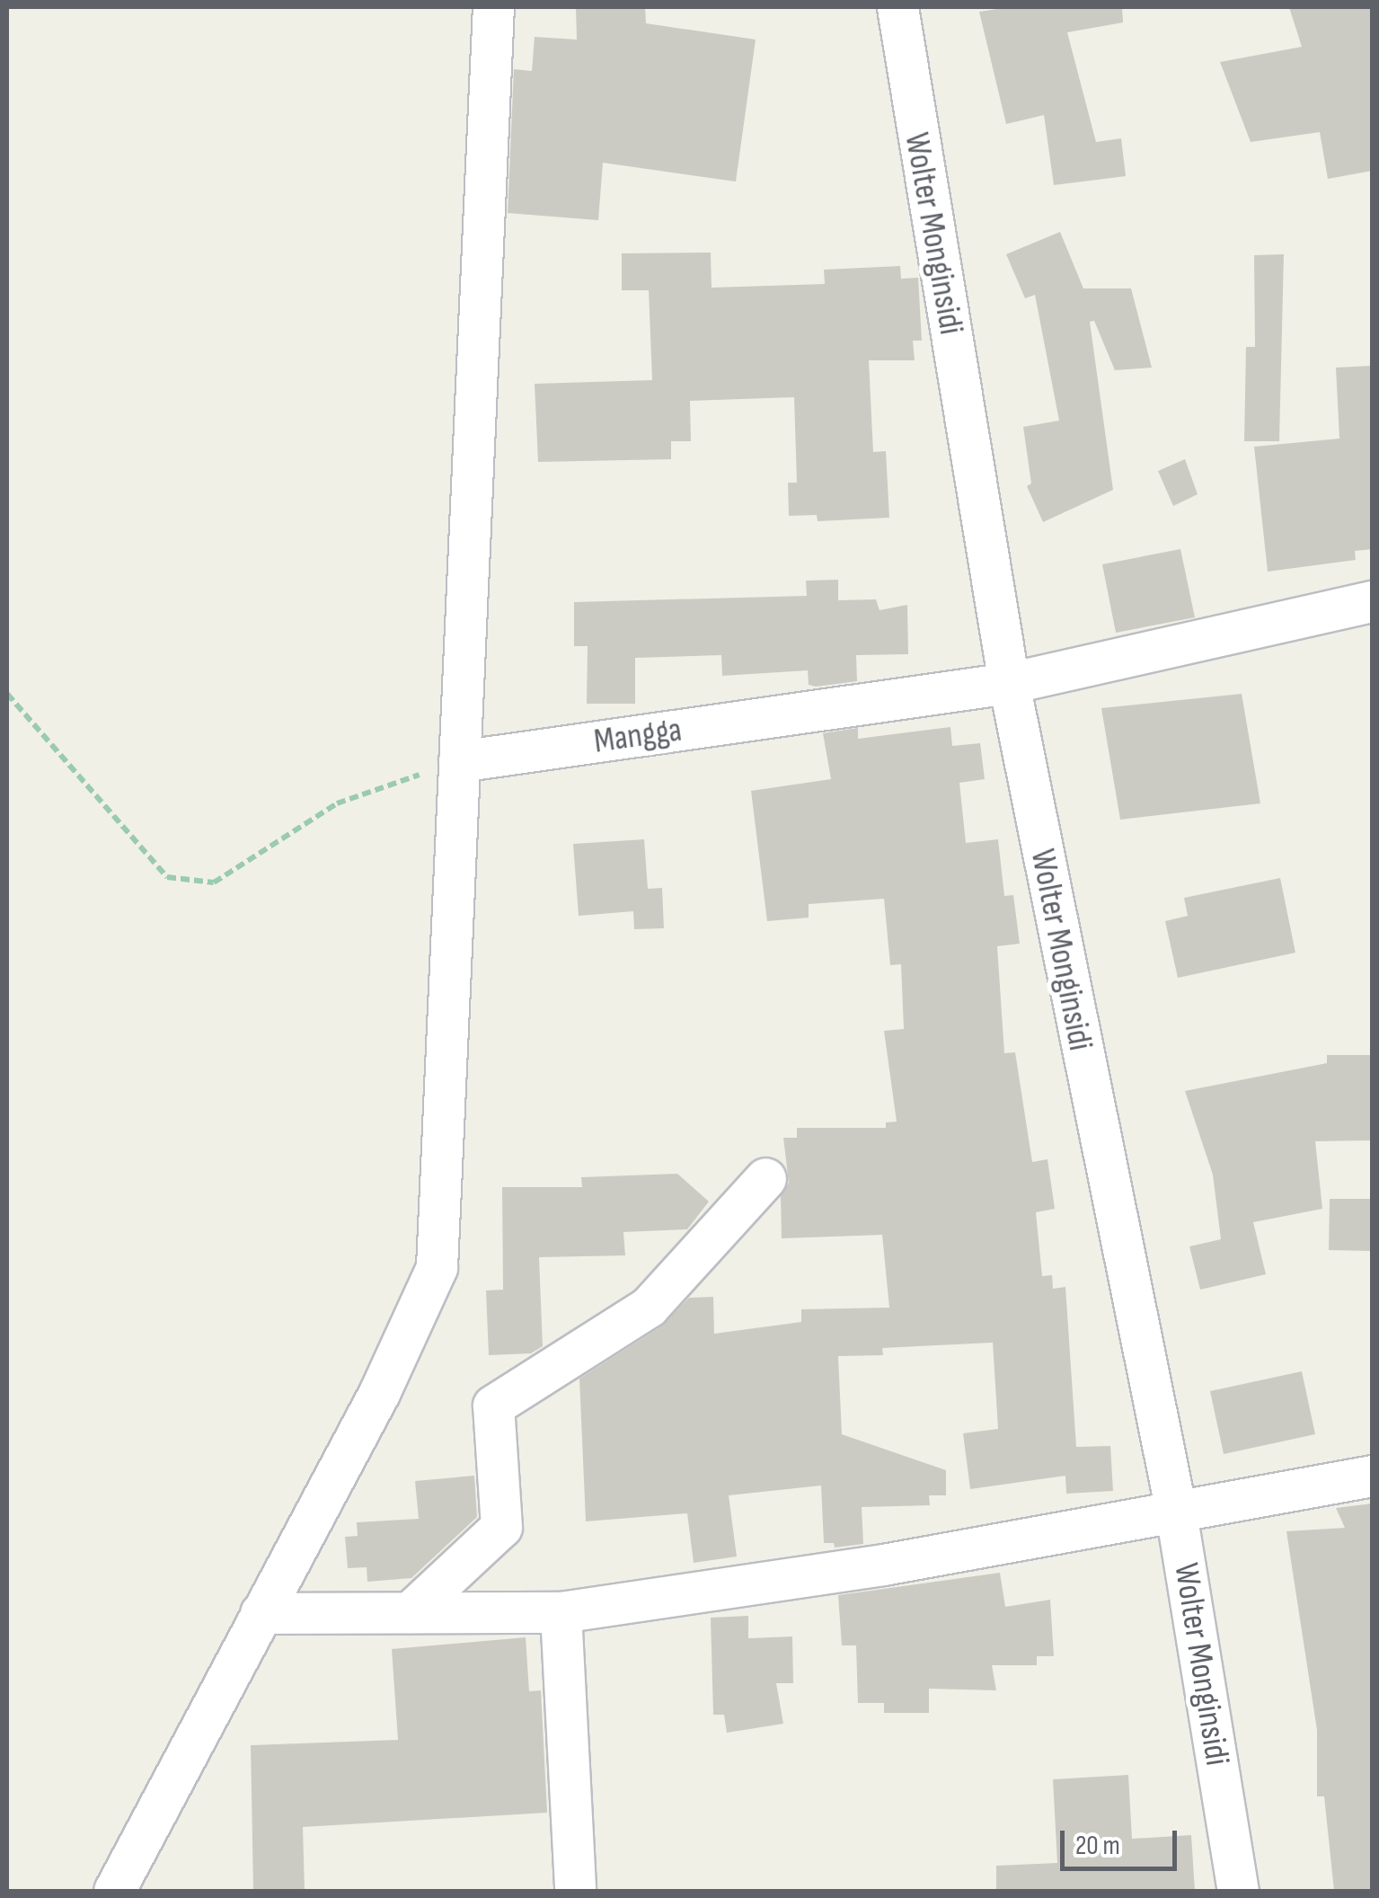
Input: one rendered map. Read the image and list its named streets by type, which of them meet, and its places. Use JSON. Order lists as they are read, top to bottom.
{
  "streets": {
    "street": ["Wolter Monginsidi", "Mangga"]
  },
  "crossings": [
    ["Wolter Monginsidi", "Mangga"]
  ],
  "scale_bar": "20 m"
}
